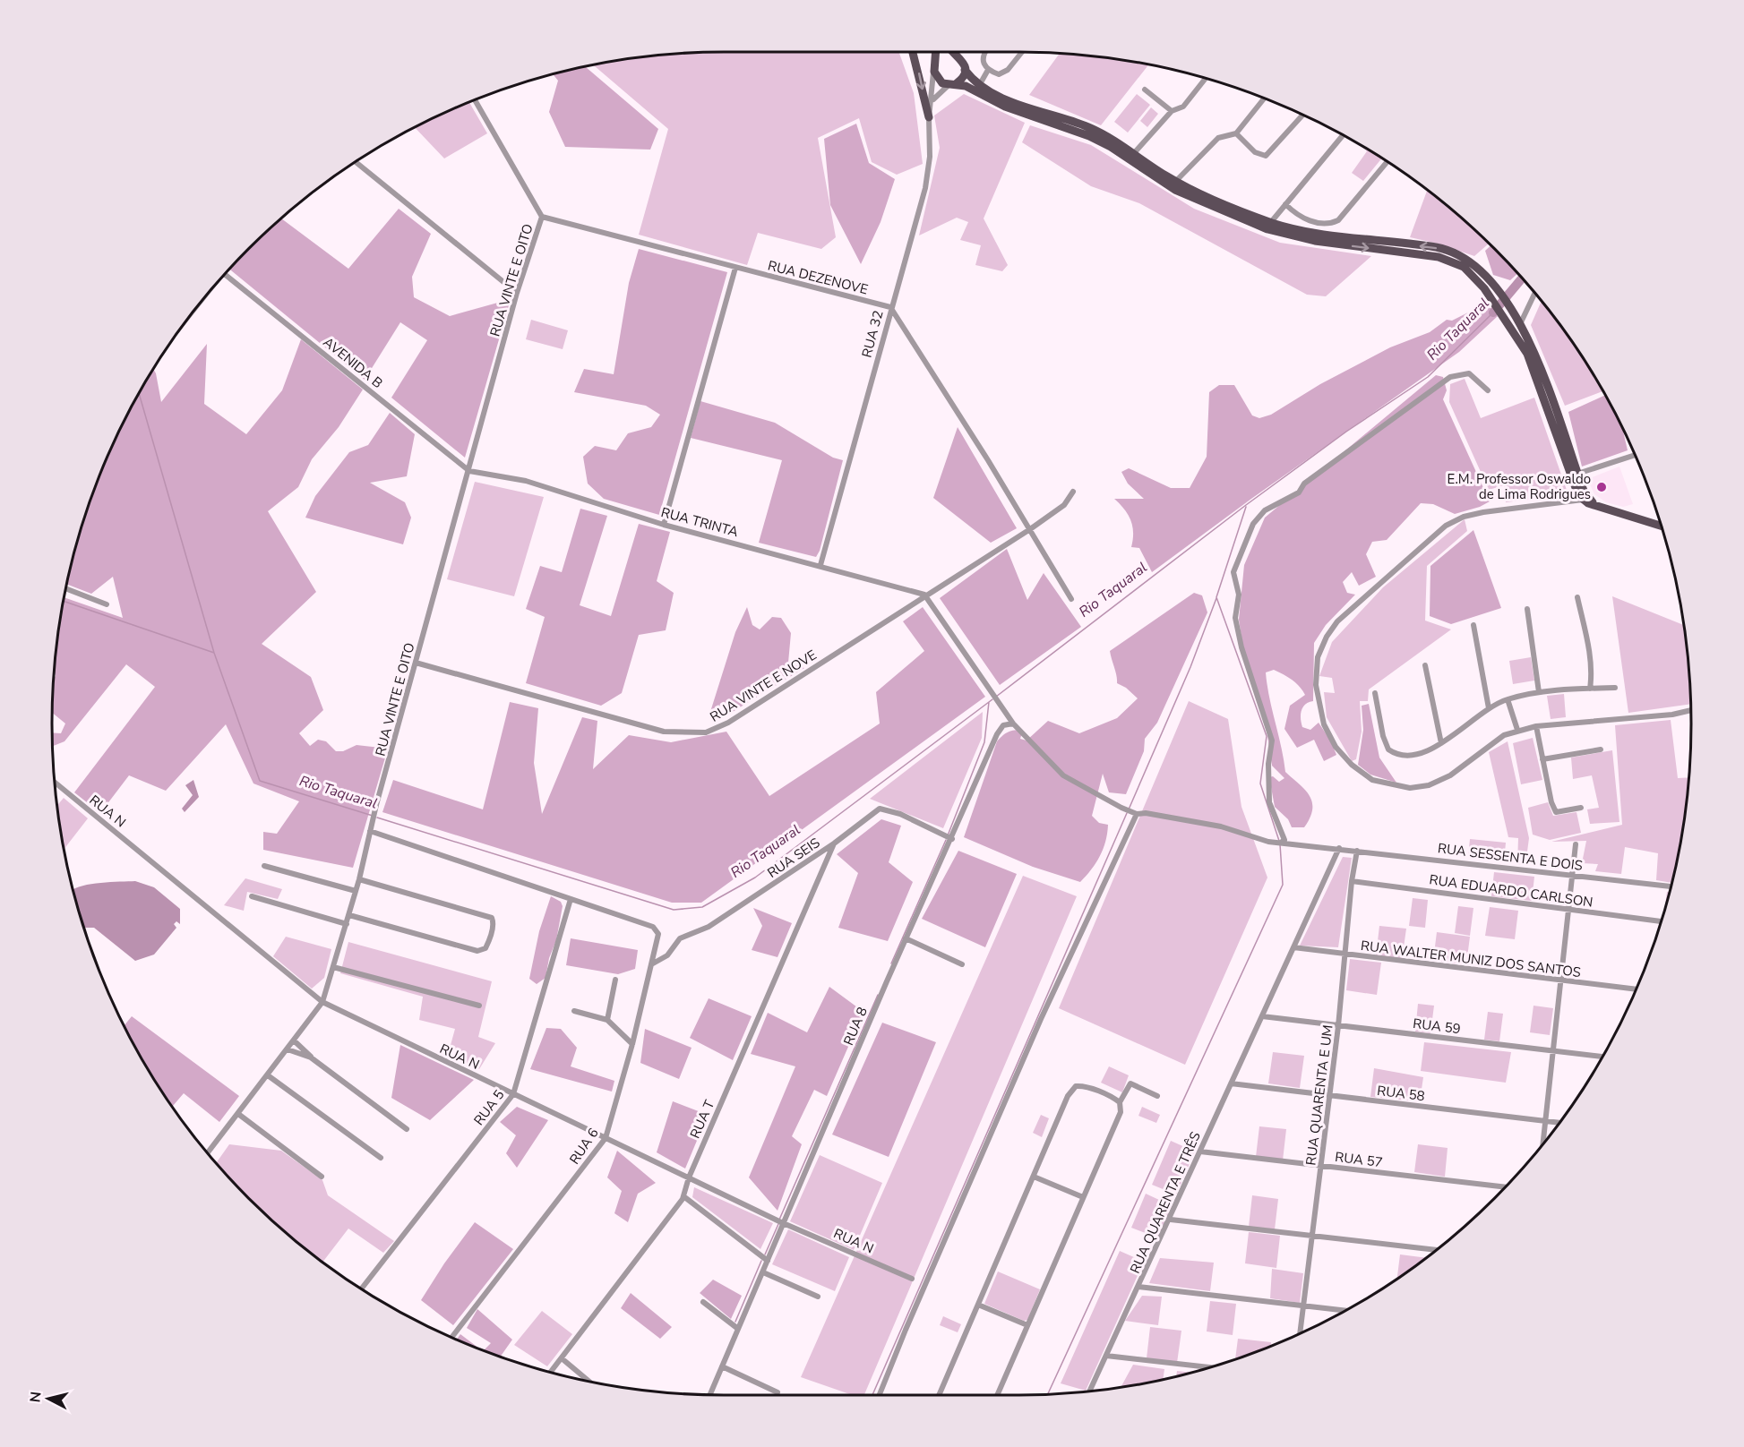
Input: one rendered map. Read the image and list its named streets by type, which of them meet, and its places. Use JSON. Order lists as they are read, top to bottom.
{
  "streets": {
    "street": [
      "RUA DEZENOVE",
      "RUA VINTE E OITO",
      "RUA 32",
      "AVENIDA B",
      "RUA TRINTA",
      "RUA VINTE E NOVE",
      "RUA N",
      "RUA SESSENTA E DOIS",
      "RUA SEIS",
      "RUA EDUARDO CARLSON",
      "RUA WALTER MUNIZ DOS SANTOS",
      "RUA 8",
      "RUA 59",
      "RUA 58",
      "RUA QUARENTA E UM",
      "RUA 5",
      "RUA T",
      "RUA 6",
      "RUA 57",
      "RUA QUARENTA E TRÊS"
    ]
  },
  "crossings": [
    ["RUA DEZENOVE", "RUA VINTE E OITO"],
    ["RUA DEZENOVE", "RUA 32"],
    ["RUA VINTE E OITO", "AVENIDA B"],
    ["RUA VINTE E OITO", "RUA TRINTA"],
    ["RUA VINTE E OITO", "RUA VINTE E NOVE"],
    ["RUA VINTE E OITO", "RUA N"],
    ["RUA 32", "RUA TRINTA"],
    ["AVENIDA B", "RUA TRINTA"],
    ["RUA TRINTA", "RUA VINTE E NOVE"],
    ["RUA TRINTA", "RUA SESSENTA E DOIS"],
    ["RUA VINTE E NOVE", "RUA SESSENTA E DOIS"],
    ["RUA N", "RUA 8"],
    ["RUA N", "RUA 5"],
    ["RUA N", "RUA T"],
    ["RUA N", "RUA 6"],
    ["RUA SESSENTA E DOIS", "RUA 8"],
    ["RUA SESSENTA E DOIS", "RUA QUARENTA E UM"],
    ["RUA SESSENTA E DOIS", "RUA QUARENTA E TRÊS"],
    ["RUA SEIS", "RUA 8"],
    ["RUA SEIS", "RUA T"],
    ["RUA SEIS", "RUA 6"],
    ["RUA EDUARDO CARLSON", "RUA QUARENTA E UM"],
    ["RUA WALTER MUNIZ DOS SANTOS", "RUA QUARENTA E UM"],
    ["RUA WALTER MUNIZ DOS SANTOS", "RUA QUARENTA E TRÊS"],
    ["RUA 59", "RUA QUARENTA E UM"],
    ["RUA 59", "RUA QUARENTA E TRÊS"],
    ["RUA 58", "RUA QUARENTA E UM"],
    ["RUA 58", "RUA QUARENTA E TRÊS"],
    ["RUA QUARENTA E UM", "RUA 57"],
    ["RUA 5", "RUA 6"],
    ["RUA 57", "RUA QUARENTA E TRÊS"]
  ],
  "water": ["Rio Taquaral"],
  "places": ["E.M. Professor Oswaldo de Lima Rodrigues"],
  "north": "left"
}
